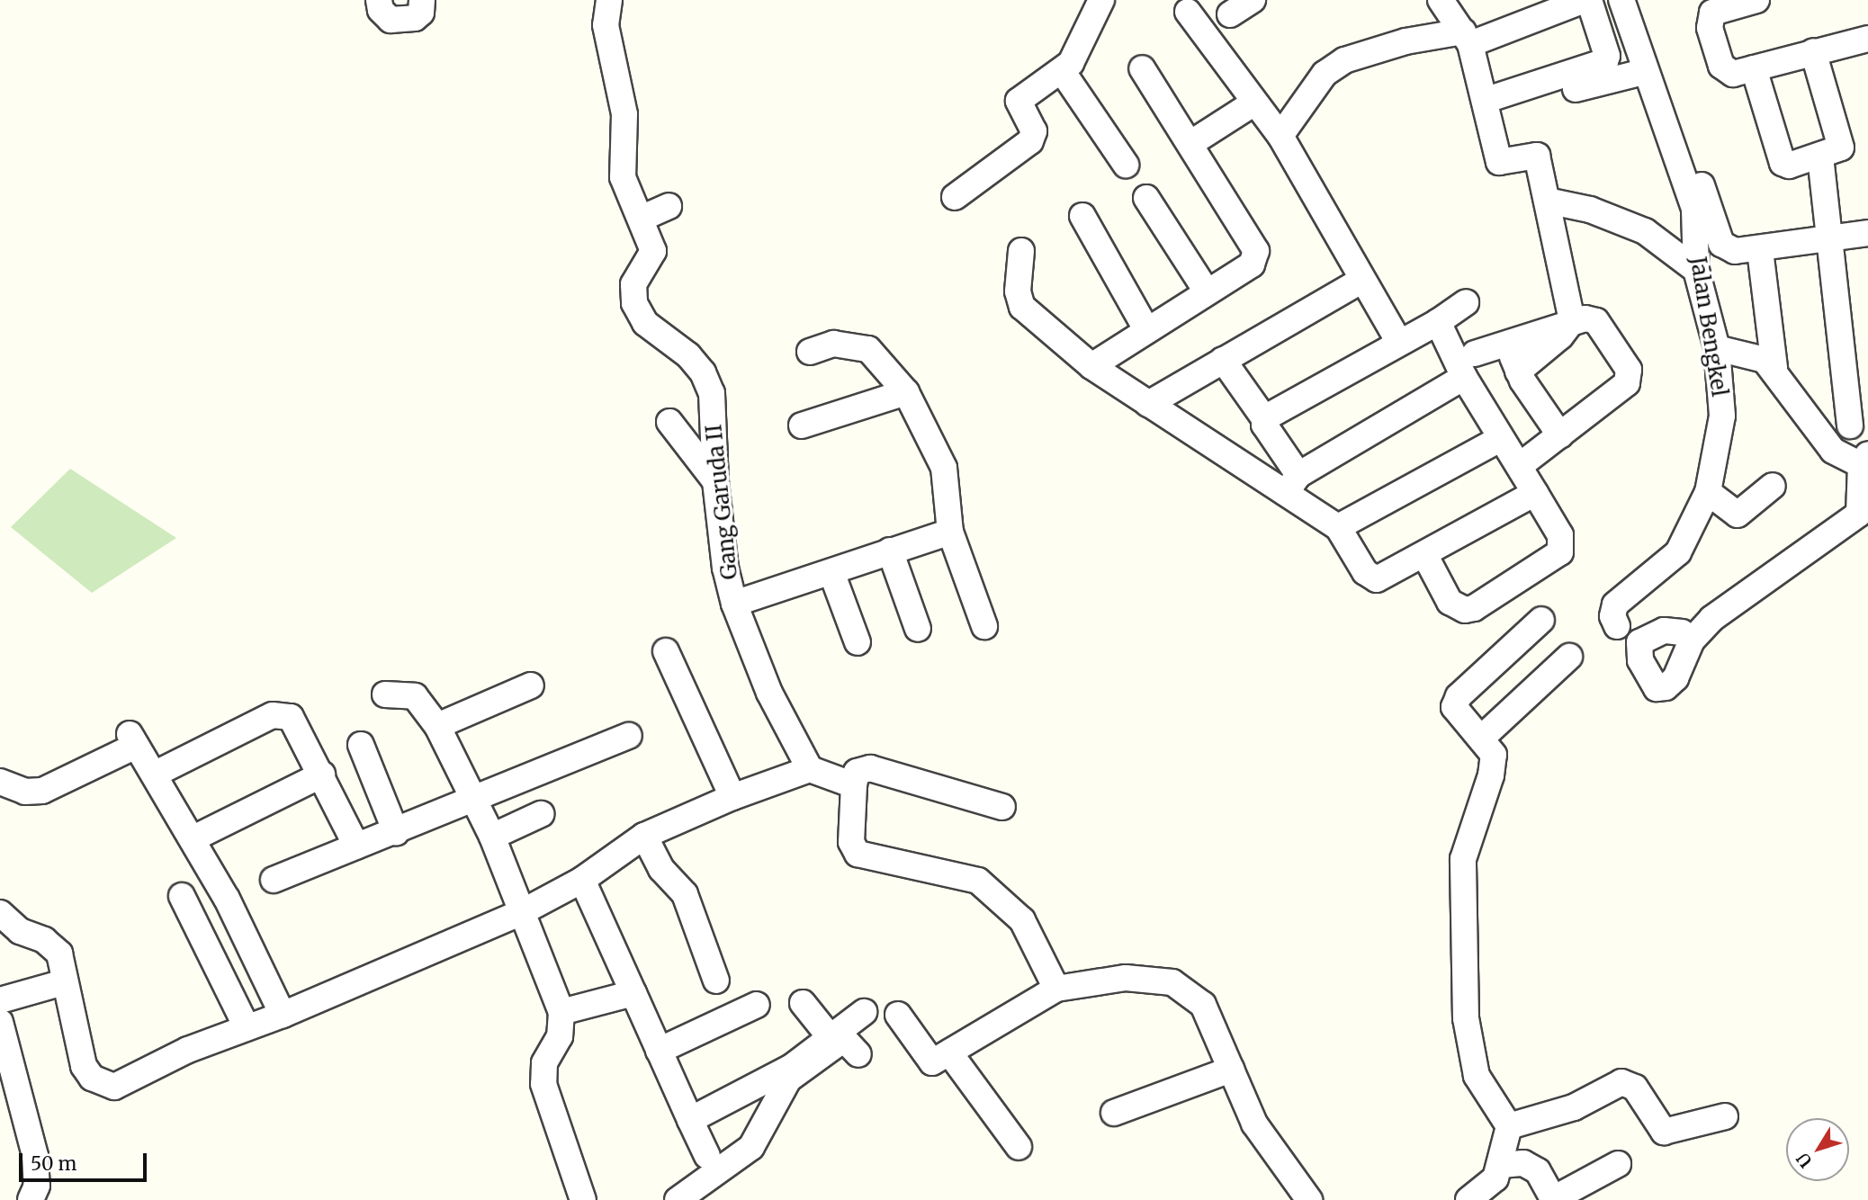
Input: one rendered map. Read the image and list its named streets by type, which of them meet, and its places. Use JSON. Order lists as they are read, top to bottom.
{
  "streets": {
    "street": ["Jalan Bengkel", "Gang Garuda II"]
  },
  "scale_bar": "50 m",
  "north": "bottom left"
}
